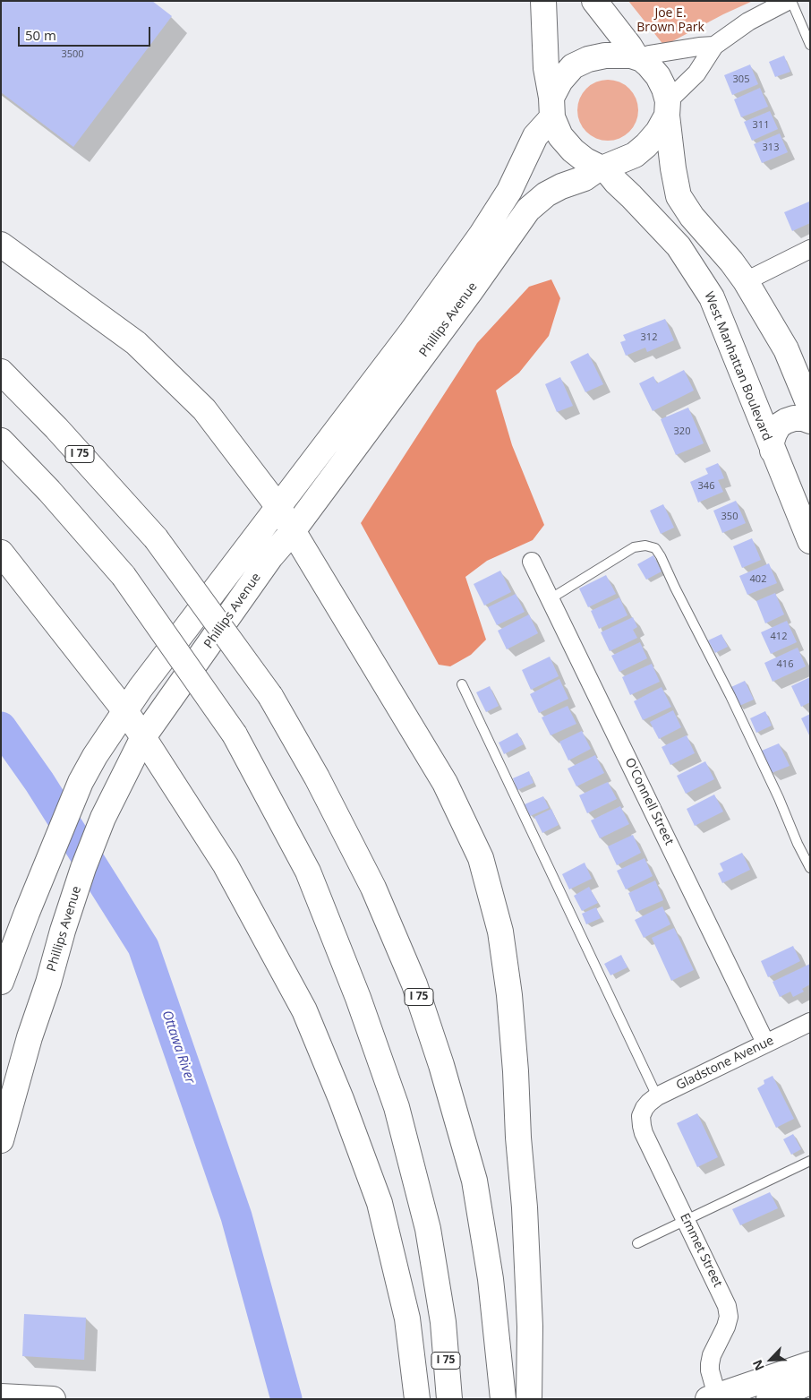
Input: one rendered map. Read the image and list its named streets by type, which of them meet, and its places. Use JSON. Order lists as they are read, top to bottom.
{
  "streets": {
    "main road": ["Phillips Avenue", "West Manhattan Boulevard", "I 75"],
    "street": ["O'Connell Street", "Gladstone Avenue", "Emmet Street"]
  },
  "crossings": [
    ["Phillips Avenue", "West Manhattan Boulevard"],
    ["O'Connell Street", "Gladstone Avenue"],
    ["Gladstone Avenue", "Emmet Street"]
  ],
  "water": ["Ottawa River"],
  "parks": ["Joe E. Brown Park"],
  "house_numbers": [
    "3500",
    "305",
    "311",
    "313",
    "312",
    "320",
    "346",
    "350",
    "402",
    "412",
    "416"
  ],
  "scale_bar": "50 m",
  "north": "bottom left"
}
